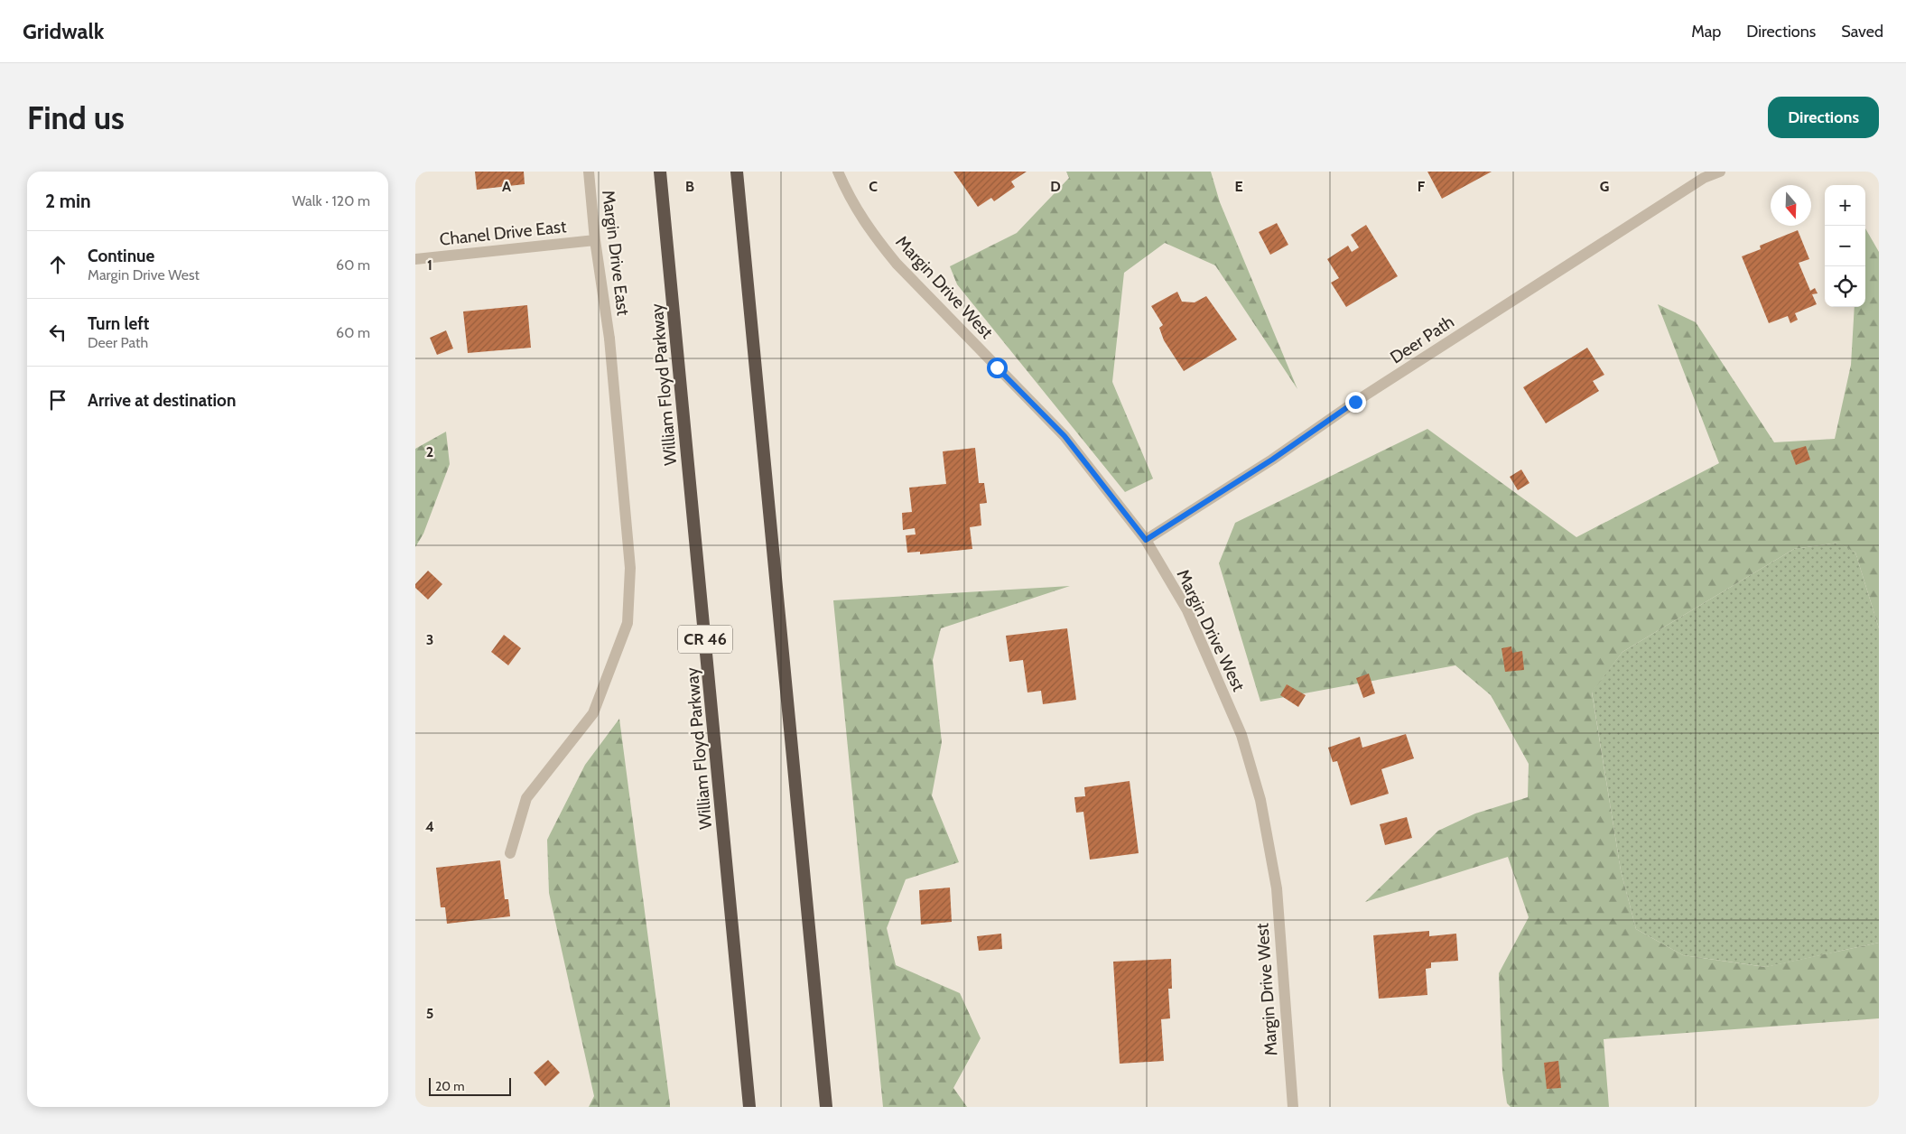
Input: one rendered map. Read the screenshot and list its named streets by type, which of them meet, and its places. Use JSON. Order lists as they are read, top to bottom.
{
  "streets": {
    "highway": ["William Floyd Parkway", "CR 46"],
    "street": [
      "Chanel Drive East",
      "Margin Drive East",
      "Margin Drive West",
      "Deer Path"
    ]
  },
  "crossings": [
    ["Chanel Drive East", "Margin Drive East"],
    ["Margin Drive West", "Deer Path"]
  ],
  "scale_bar": "20 m",
  "north": "bottom",
  "page": {
    "header": "Gridwalk",
    "nav": ["Map", "Directions", "Saved"],
    "buttons": "Directions",
    "title": "Find us",
    "heading": ["2 min", "Walk · 120 m"],
    "map_buttons": ["+", "−"],
    "list": [
      ["Continue", "Margin Drive West", "60 m"],
      ["Turn left", "Deer Path", "60 m"],
      "Arrive at destination"
    ],
    "scale": "20 m"
  },
  "grid": {
    "columns": [
      "A",
      "B",
      "C",
      "D",
      "E",
      "F",
      "G"
    ],
    "rows": [
      "1",
      "2",
      "3",
      "4",
      "5"
    ]
  }
}
